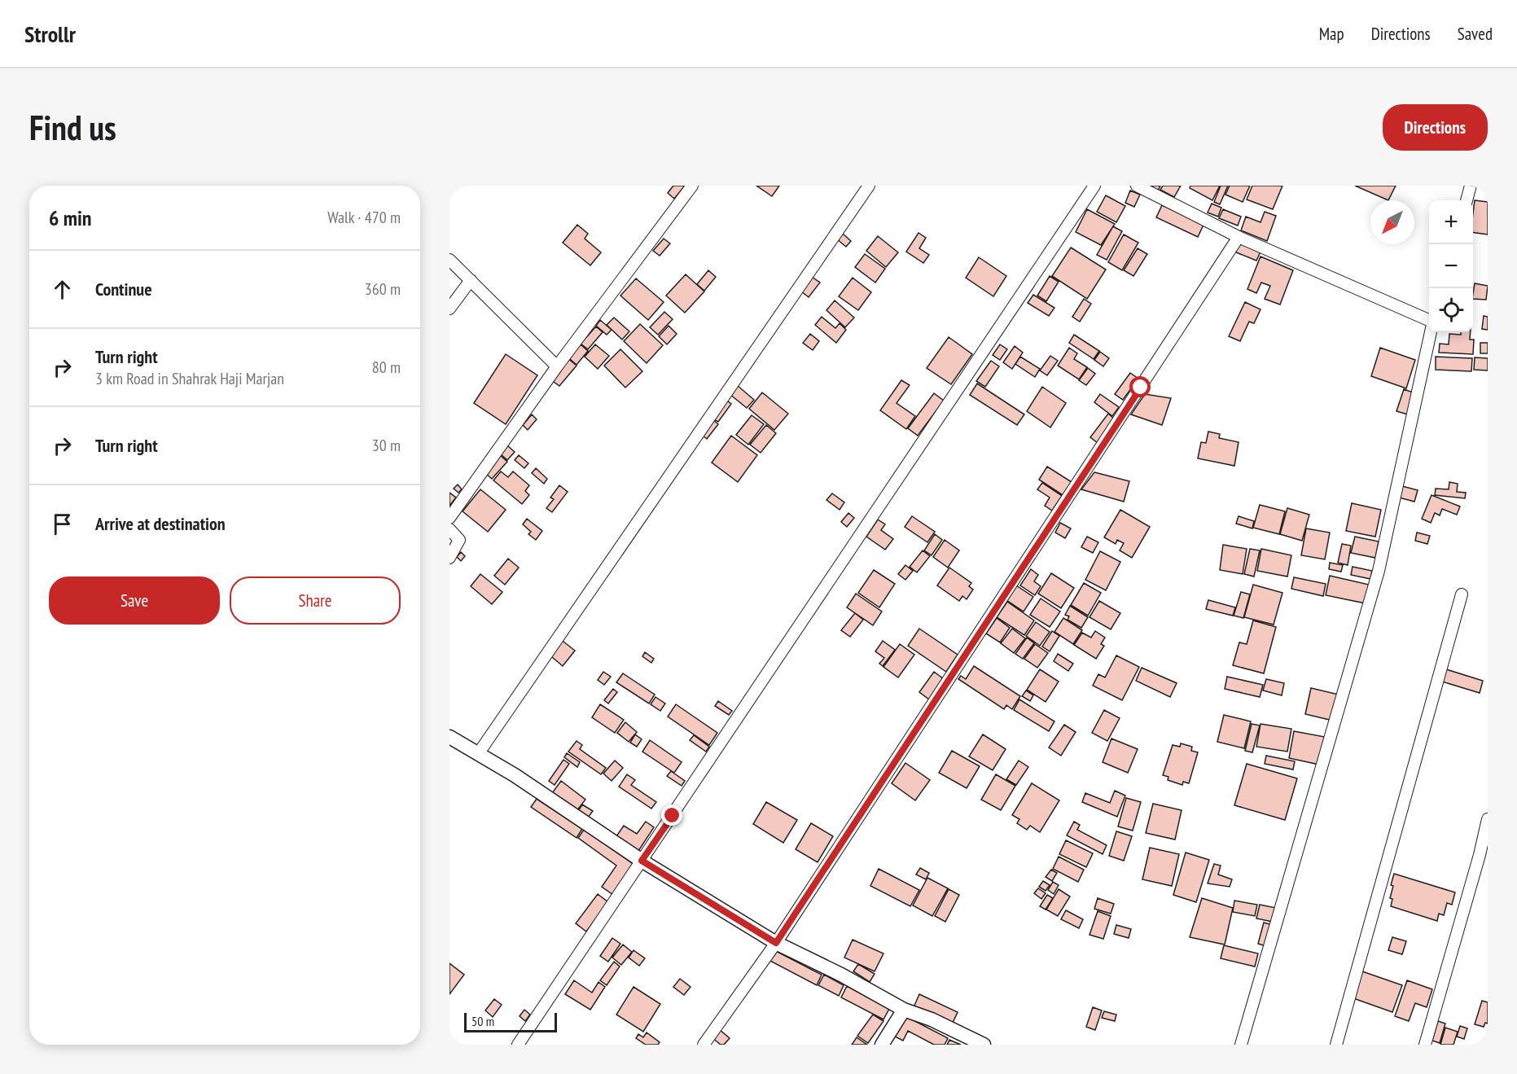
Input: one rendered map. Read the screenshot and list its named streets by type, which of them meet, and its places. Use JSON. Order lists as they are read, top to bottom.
{
  "scale_bar": "50 m",
  "north": "bottom left",
  "page": {
    "header": "Strollr",
    "nav": ["Map", "Directions", "Saved"],
    "buttons": [
      "Directions",
      ["Save", "Share"]
    ],
    "title": "Find us",
    "heading": ["6 min", "Walk · 470 m"],
    "map_buttons": ["+", "−"],
    "list": [
      ["Continue", "360 m"],
      ["Turn right", "3 km Road in Shahrak Haji Marjan", "80 m"],
      ["Turn right", "30 m"],
      "Arrive at destination"
    ],
    "scale": "50 m"
  }
}
